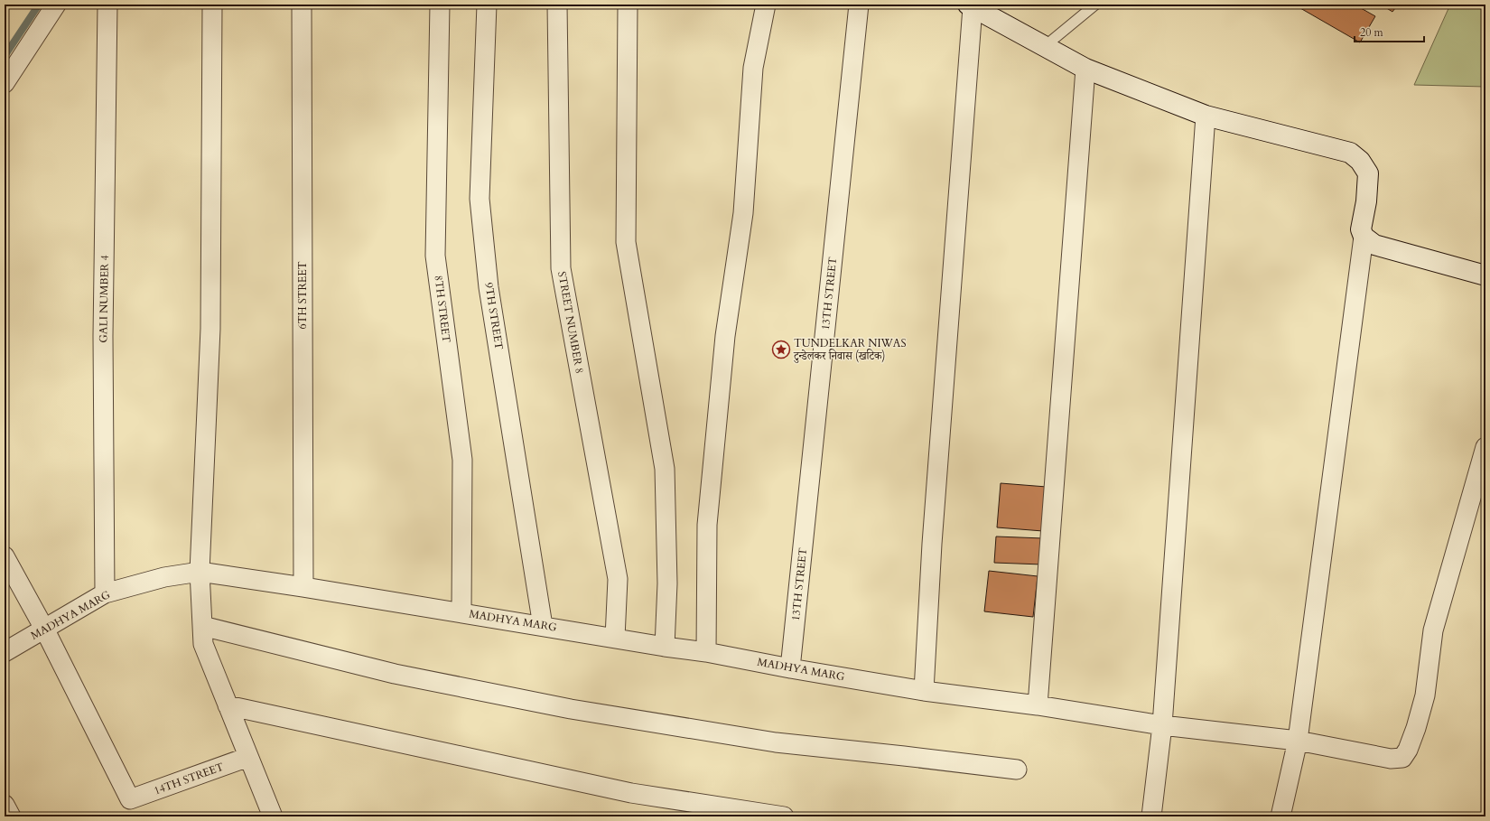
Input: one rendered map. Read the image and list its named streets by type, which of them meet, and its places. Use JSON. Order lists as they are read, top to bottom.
{
  "streets": {
    "street": [
      "13TH STREET",
      "6TH STREET",
      "GALI NUMBER 4",
      "8TH STREET",
      "9TH STREET",
      "STREET NUMBER 8",
      "MADHYA MARG",
      "14TH STREET"
    ]
  },
  "crossings": [
    ["13TH STREET", "MADHYA MARG"],
    ["6TH STREET", "MADHYA MARG"],
    ["GALI NUMBER 4", "MADHYA MARG"],
    ["8TH STREET", "MADHYA MARG"],
    ["9TH STREET", "MADHYA MARG"],
    ["STREET NUMBER 8", "MADHYA MARG"],
    ["MADHYA MARG", "14TH STREET"]
  ],
  "places": {
    "place": ["TUNDELKAR NIWAS टुन्डेलकर निवास (खटिक)"]
  },
  "scale_bar": "20 m"
}
